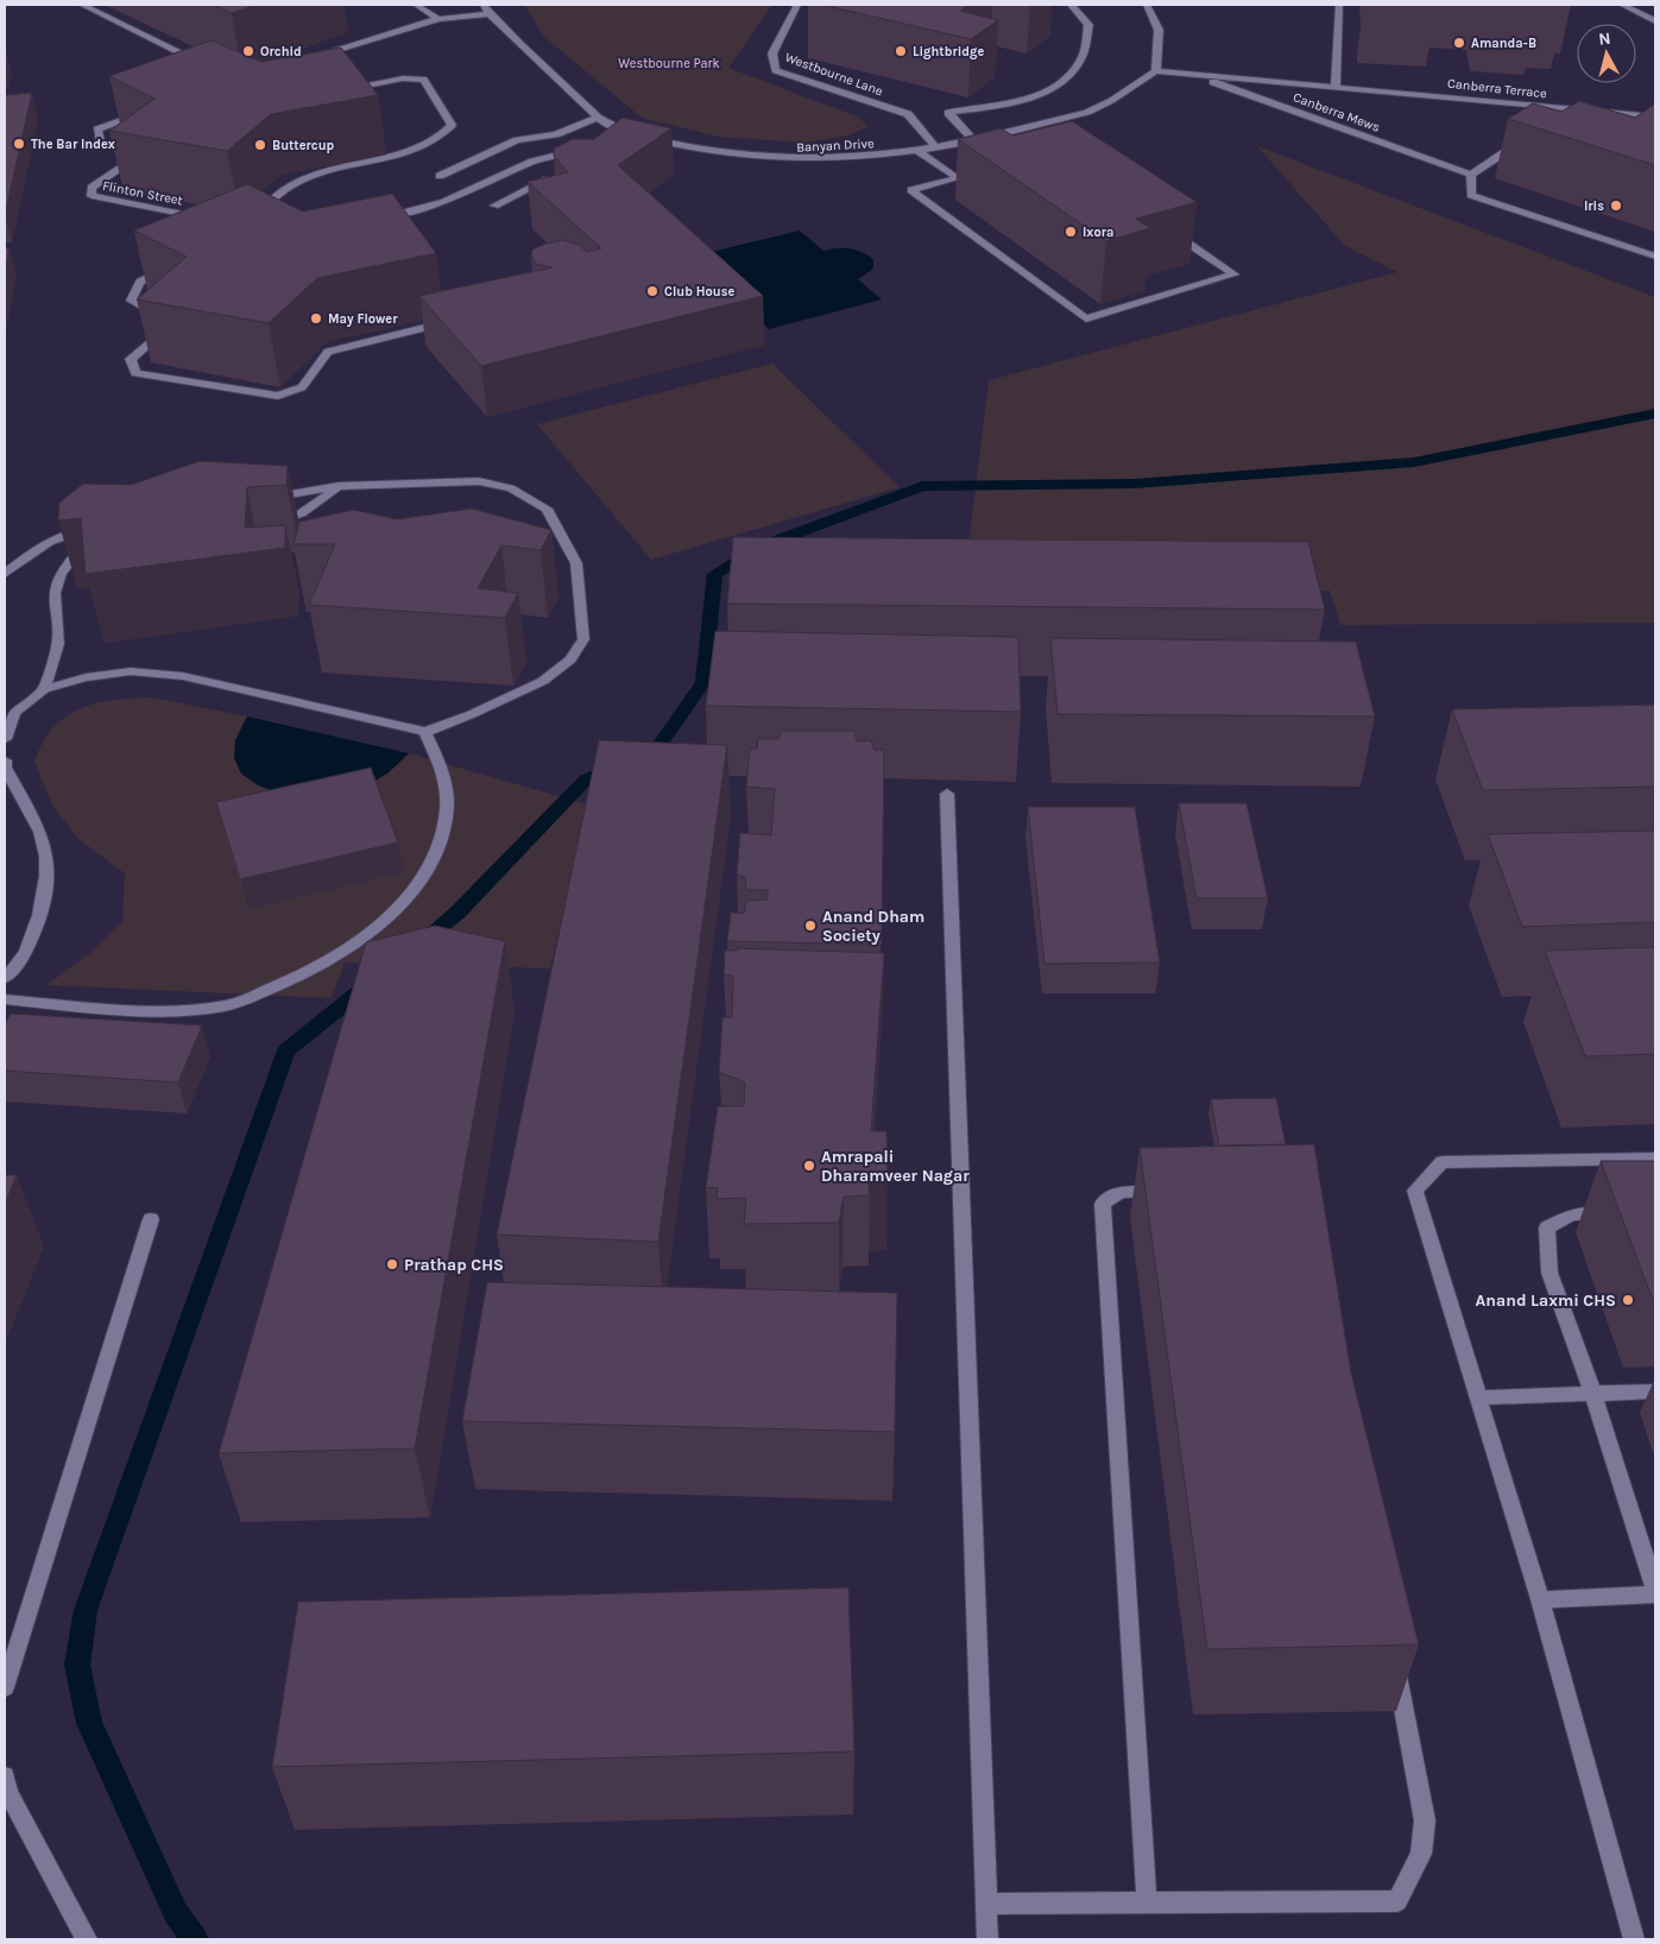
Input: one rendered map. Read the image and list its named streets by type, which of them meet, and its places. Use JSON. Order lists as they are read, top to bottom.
{
  "streets": {
    "street": [
      "Westbourne Lane",
      "Canberra Terrace",
      "Canberra Mews",
      "Banyan Drive",
      "Flinton Street"
    ]
  },
  "crossings": [
    ["Westbourne Lane", "Banyan Drive"],
    ["Canberra Terrace", "Canberra Mews"],
    ["Canberra Terrace", "Banyan Drive"]
  ],
  "parks": ["Westbourne Park"],
  "places": [
    "Amanda-B",
    "Orchid",
    "Lightbridge",
    "The Bar Index",
    "Buttercup",
    "Iris",
    "Ixora",
    "Club House",
    "May Flower",
    "Anand Dham Society",
    "Amrapali Dharamveer Nagar",
    "Prathap CHS",
    "Anand Laxmi CHS"
  ],
  "north": "top"
}
